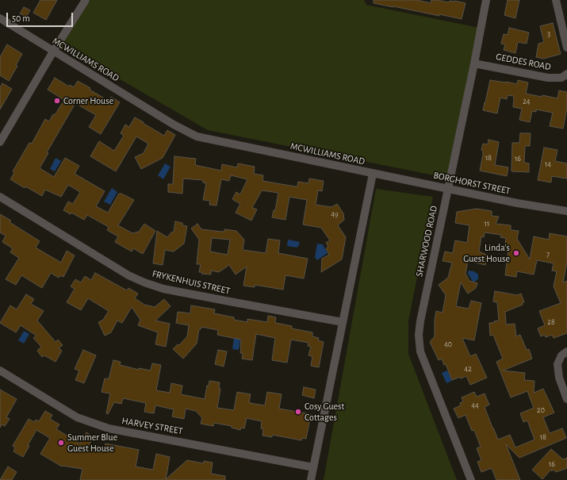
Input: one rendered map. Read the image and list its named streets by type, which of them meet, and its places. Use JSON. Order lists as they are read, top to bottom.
{
  "streets": {
    "street": [
      "MCWILLIAMS ROAD",
      "GEDDES ROAD",
      "BORGHORST STREET",
      "SHARWOOD ROAD",
      "FRYKENHUIS STREET",
      "HARVEY STREET"
    ]
  },
  "crossings": [
    ["MCWILLIAMS ROAD", "BORGHORST STREET"],
    ["MCWILLIAMS ROAD", "FRYKENHUIS STREET"],
    ["MCWILLIAMS ROAD", "HARVEY STREET"],
    ["GEDDES ROAD", "SHARWOOD ROAD"],
    ["BORGHORST STREET", "SHARWOOD ROAD"]
  ],
  "places": [
    "Corner House",
    "Linda’s Guest House",
    "Cosy Guest Cottages",
    "Summer Blue Guest House"
  ],
  "house_numbers": [
    "3",
    "24",
    "18",
    "16",
    "14",
    "49",
    "11",
    "7",
    "28",
    "40",
    "42",
    "44",
    "20",
    "18",
    "16"
  ],
  "scale_bar": "50 m"
}
